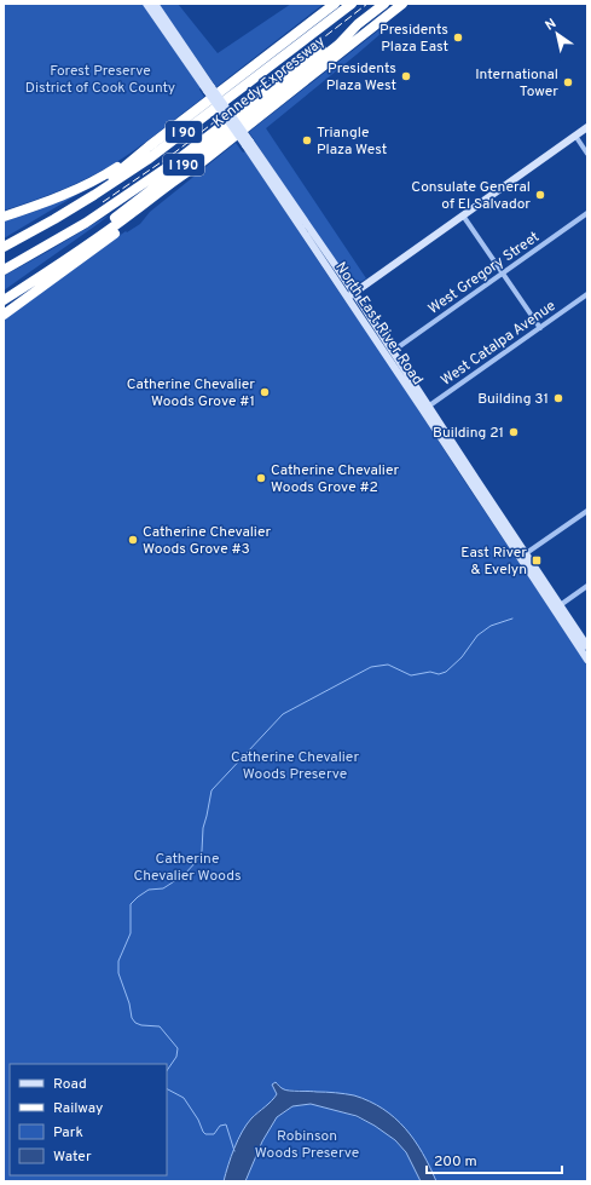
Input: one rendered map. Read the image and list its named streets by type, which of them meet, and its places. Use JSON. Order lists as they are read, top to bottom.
{
  "streets": {
    "highway": ["Kennedy Expressway", "I 90", "I 190"],
    "main road": ["North East River Road"],
    "street": ["West Gregory Street", "West Catalpa Avenue"]
  },
  "crossings": [
    ["Kennedy Expressway", "I 90"],
    ["West Gregory Street", "North East River Road"],
    ["North East River Road", "West Catalpa Avenue"]
  ],
  "parks": [
    "Forest Preserve District of Cook County",
    "Catherine Chevalier Woods Preserve",
    "Catherine Chevalier Woods",
    "Robinson Woods Preserve"
  ],
  "places": {
    "other": [
      "Presidents Plaza East",
      "Presidents Plaza West",
      "International Tower",
      "Triangle Plaza West",
      "Consulate General of El Salvador",
      "Catherine Chevalier Woods Grove #1",
      "Building 31",
      "Building 21",
      "Catherine Chevalier Woods Grove #2",
      "Catherine Chevalier Woods Grove #3"
    ],
    "transit": ["East River & Evelyn"]
  },
  "legend": [
    "Road",
    "Railway",
    "Park",
    "Water"
  ],
  "scale_bar": "200 m",
  "north": "top left"
}
